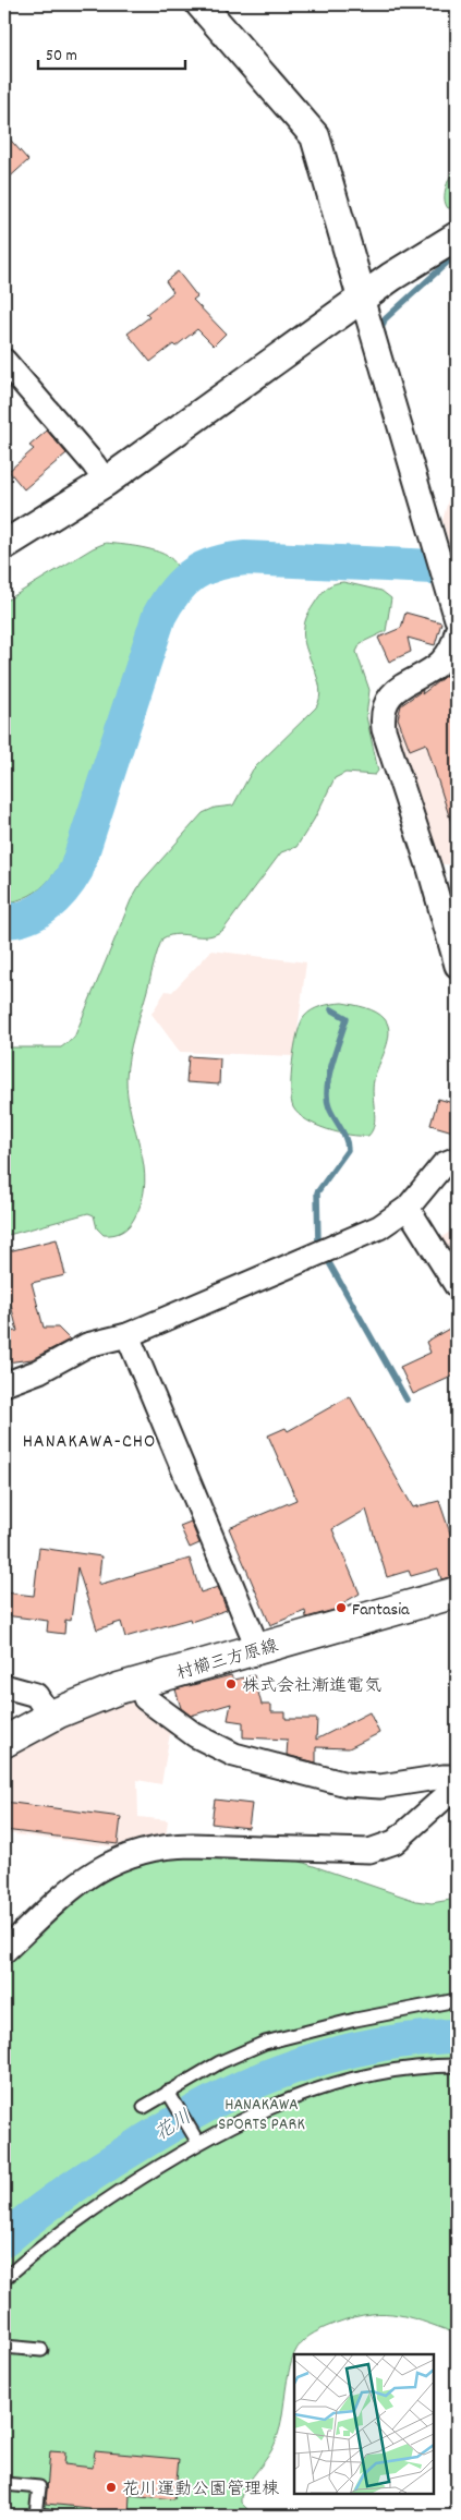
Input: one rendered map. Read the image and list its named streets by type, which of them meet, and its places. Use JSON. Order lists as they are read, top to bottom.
{
  "streets": {
    "main road": ["村櫛三方原線"]
  },
  "districts": ["HANAKAWA-CHO"],
  "water": ["花川"],
  "parks": ["HANAKAWA SPORTS PARK"],
  "places": ["Fantasia", "株式会社漸進電気", "花川運動公園管理棟"],
  "scale_bar": "50 m"
}
